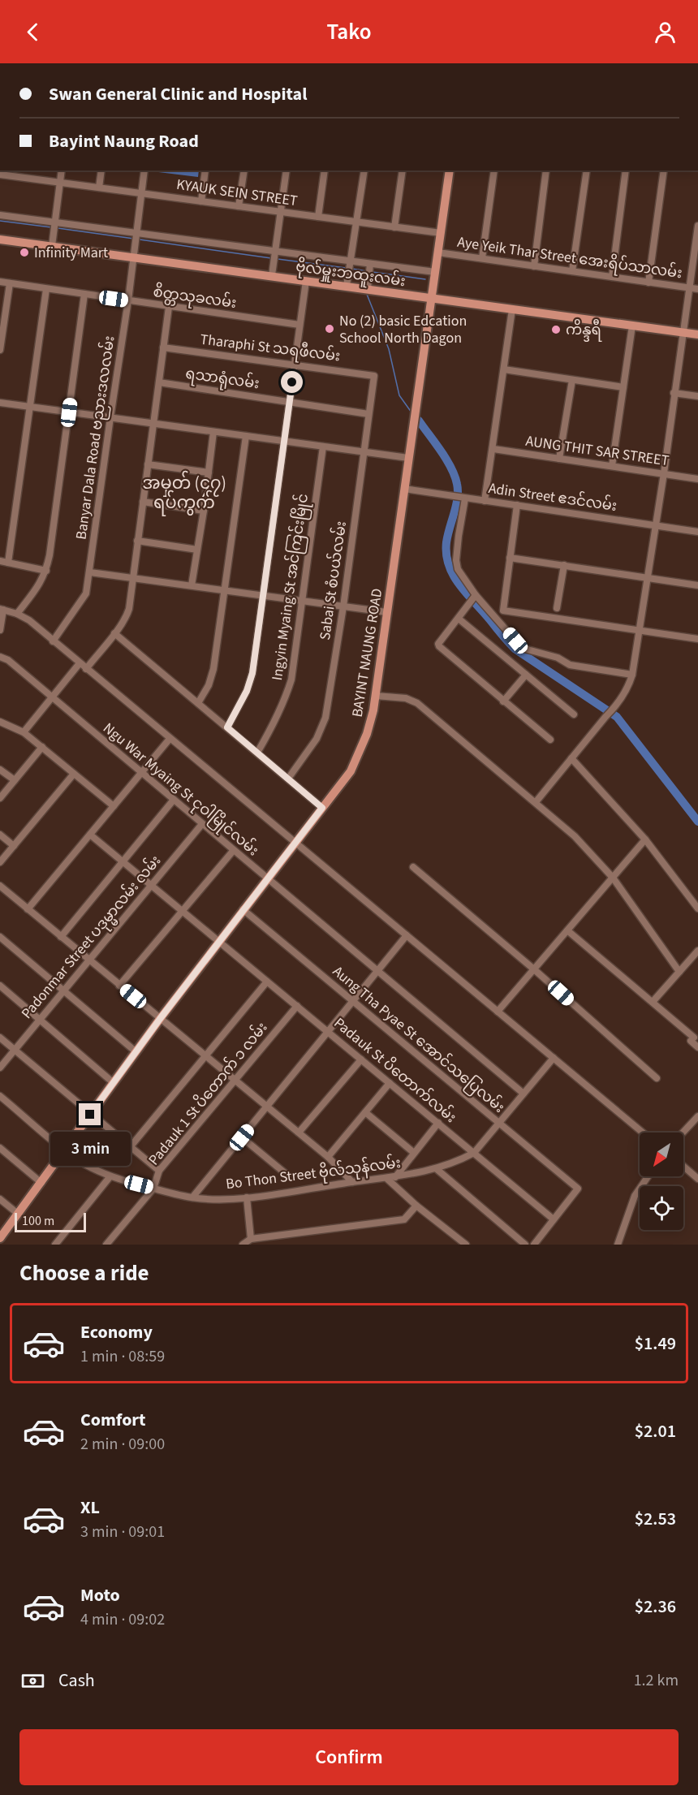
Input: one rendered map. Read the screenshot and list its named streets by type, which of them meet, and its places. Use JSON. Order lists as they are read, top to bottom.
{
  "streets": {
    "main road": ["ဗိုလ်မှူးဘထူးလမ်း", "BAYINT NAUNG ROAD"],
    "street": [
      "KYAUK SEIN STREET",
      "Aye Yeik Thar Street အေးရိပ်သာလမ်း",
      "စိတ္တသုခလမ်း",
      "Tharaphi St သရဖီလမ်း",
      "ရသာရုံလမ်း",
      "Banyar Dala Road ဗညားဒလလမ်း",
      "AUNG THIT SAR STREET",
      "Adin Street ဧဒင်လမ်း",
      "Sabai St စံပယ်လမ်း",
      "Ingyin Myaing St အင်ကြင်းမြိုင်",
      "Ngu War Myaing St ငုဝါမြိုင်လမ်း",
      "Padonmar Street ပဒုမ္မာလမ်း လမ်း",
      "Aung Tha Pyae St အောင်သပြေလမ်း",
      "Padauk St ပိတောက်လမ်း",
      "Padauk 1 St ပိတောက် ၁ လမ်း",
      "Bo Thon Street ဗိုလ်သုန်လမ်း"
    ]
  },
  "crossings": [
    ["KYAUK SEIN STREET", "Banyar Dala Road ဗညားဒလလမ်း"],
    ["KYAUK SEIN STREET", "BAYINT NAUNG ROAD"],
    ["Aye Yeik Thar Street အေးရိပ်သာလမ်း", "BAYINT NAUNG ROAD"],
    ["ဗိုလ်မှူးဘထူးလမ်း", "Banyar Dala Road ဗညားဒလလမ်း"],
    ["ဗိုလ်မှူးဘထူးလမ်း", "BAYINT NAUNG ROAD"],
    ["စိတ္တသုခလမ်း", "Banyar Dala Road ဗညားဒလလမ်း"],
    ["Tharaphi St သရဖီလမ်း", "Sabai St စံပယ်လမ်း"],
    ["ရသာရုံလမ်း", "Sabai St စံပယ်လမ်း"],
    ["Adin Street ဧဒင်လမ်း", "BAYINT NAUNG ROAD"],
    ["BAYINT NAUNG ROAD", "Ngu War Myaing St ငုဝါမြိုင်လမ်း"],
    ["BAYINT NAUNG ROAD", "Aung Tha Pyae St အောင်သပြေလမ်း"],
    ["BAYINT NAUNG ROAD", "Padauk St ပိတောက်လမ်း"],
    ["BAYINT NAUNG ROAD", "Bo Thon Street ဗိုလ်သုန်လမ်း"],
    ["Ngu War Myaing St ငုဝါမြိုင်လမ်း", "Padonmar Street ပဒုမ္မာလမ်း လမ်း"],
    ["Ngu War Myaing St ငုဝါမြိုင်လမ်း", "Bo Thon Street ဗိုလ်သုန်လမ်း"],
    ["Padonmar Street ပဒုမ္မာလမ်း လမ်း", "Padauk St ပိတောက်လမ်း"],
    ["Aung Tha Pyae St အောင်သပြေလမ်း", "Padauk St ပိတောက်လမ်း"],
    ["Aung Tha Pyae St အောင်သပြေလမ်း", "Bo Thon Street ဗိုလ်သုန်လမ်း"],
    ["Padauk St ပိတောက်လမ်း", "Padauk 1 St ပိတောက် ၁ လမ်း"],
    ["Padauk St ပိတောက်လမ်း", "Bo Thon Street ဗိုလ်သုန်လမ်း"],
    ["Padauk 1 St ပိတောက် ၁ လမ်း", "Bo Thon Street ဗိုလ်သုန်လမ်း"]
  ],
  "districts": ["အမှတ် (၄၇) ရပ်ကွက်"],
  "places": ["Infinity Mart", "No (2) basic Edcation School North Dagon", "ကိန္ဒရီ"],
  "scale_bar": "100 m",
  "north": "bottom left",
  "page": {
    "header": "Tako",
    "banner": ["Swan General Clinic and Hospital", "Bayint Naung Road"],
    "bubble": "3 min",
    "scale": "100 m",
    "heading": "Choose a ride",
    "list": [
      {
        "name": "Economy",
        "note": "1 min · 08:59",
        "value": "$1.49"
      },
      {
        "name": "Comfort",
        "note": "2 min · 09:00",
        "value": "$2.01"
      },
      {
        "name": "XL",
        "note": "3 min · 09:01",
        "value": "$2.53"
      },
      {
        "name": "Moto",
        "note": "4 min · 09:02",
        "value": "$2.36"
      }
    ],
    "pay": ["Cash", "1.2 km"],
    "buttons": "Confirm"
  }
}
